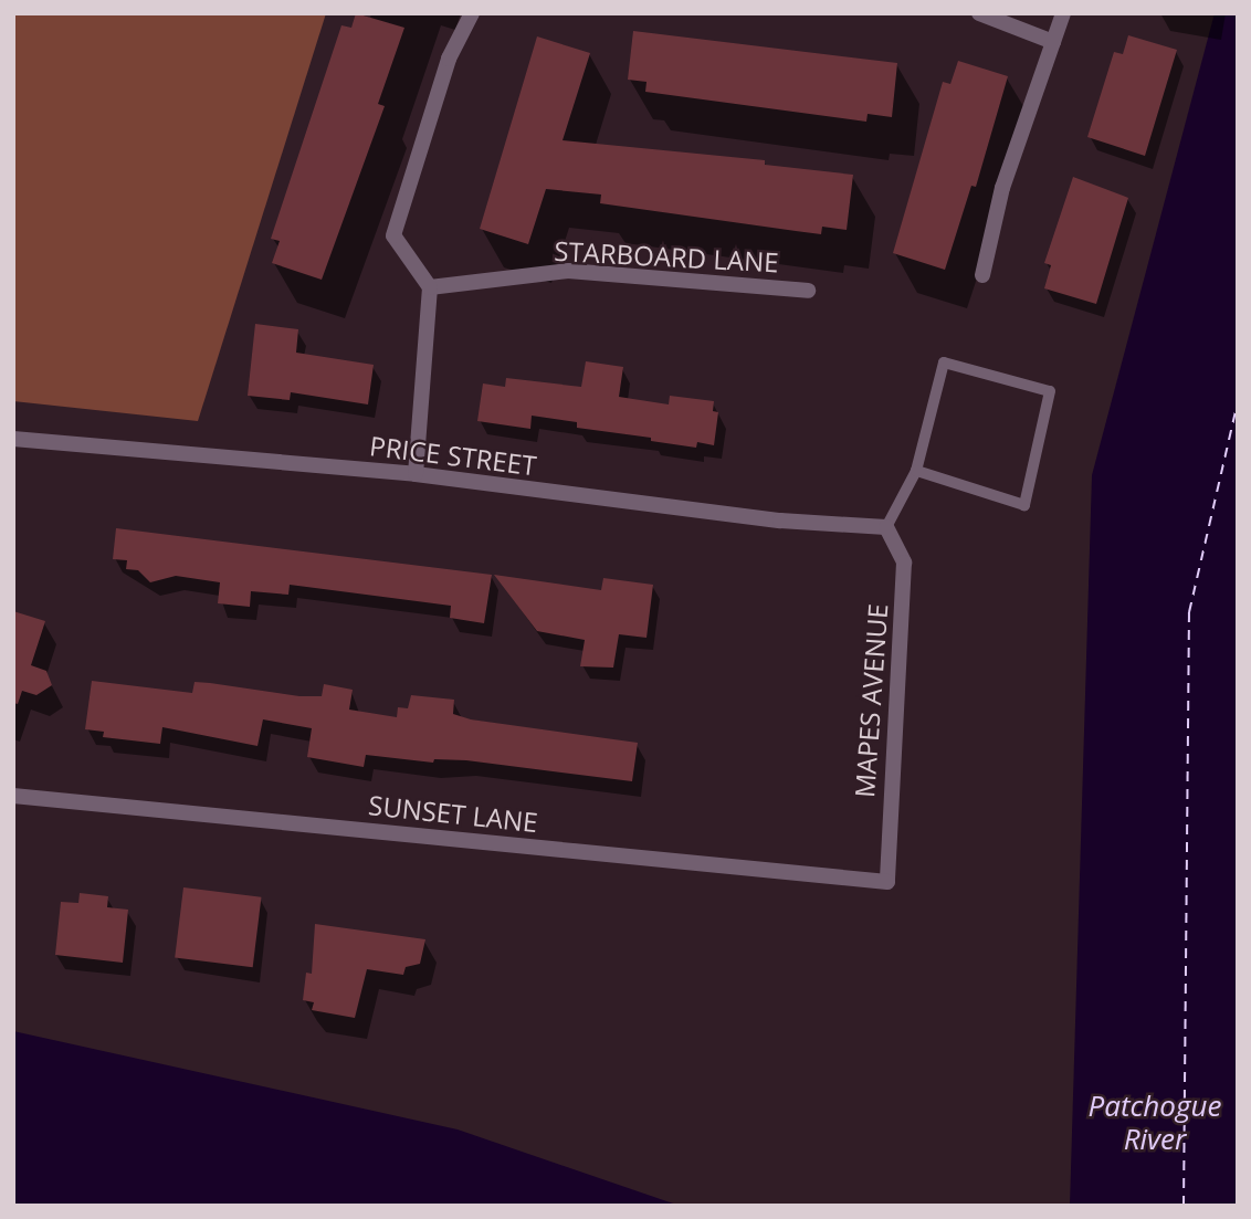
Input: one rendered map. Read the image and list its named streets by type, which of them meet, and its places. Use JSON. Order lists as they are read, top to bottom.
{
  "streets": {
    "street": [
      "STARBOARD LANE",
      "PRICE STREET",
      "MAPES AVENUE",
      "SUNSET LANE"
    ]
  },
  "crossings": [
    ["PRICE STREET", "MAPES AVENUE"],
    ["MAPES AVENUE", "SUNSET LANE"]
  ],
  "water": ["Patchogue River"]
}
